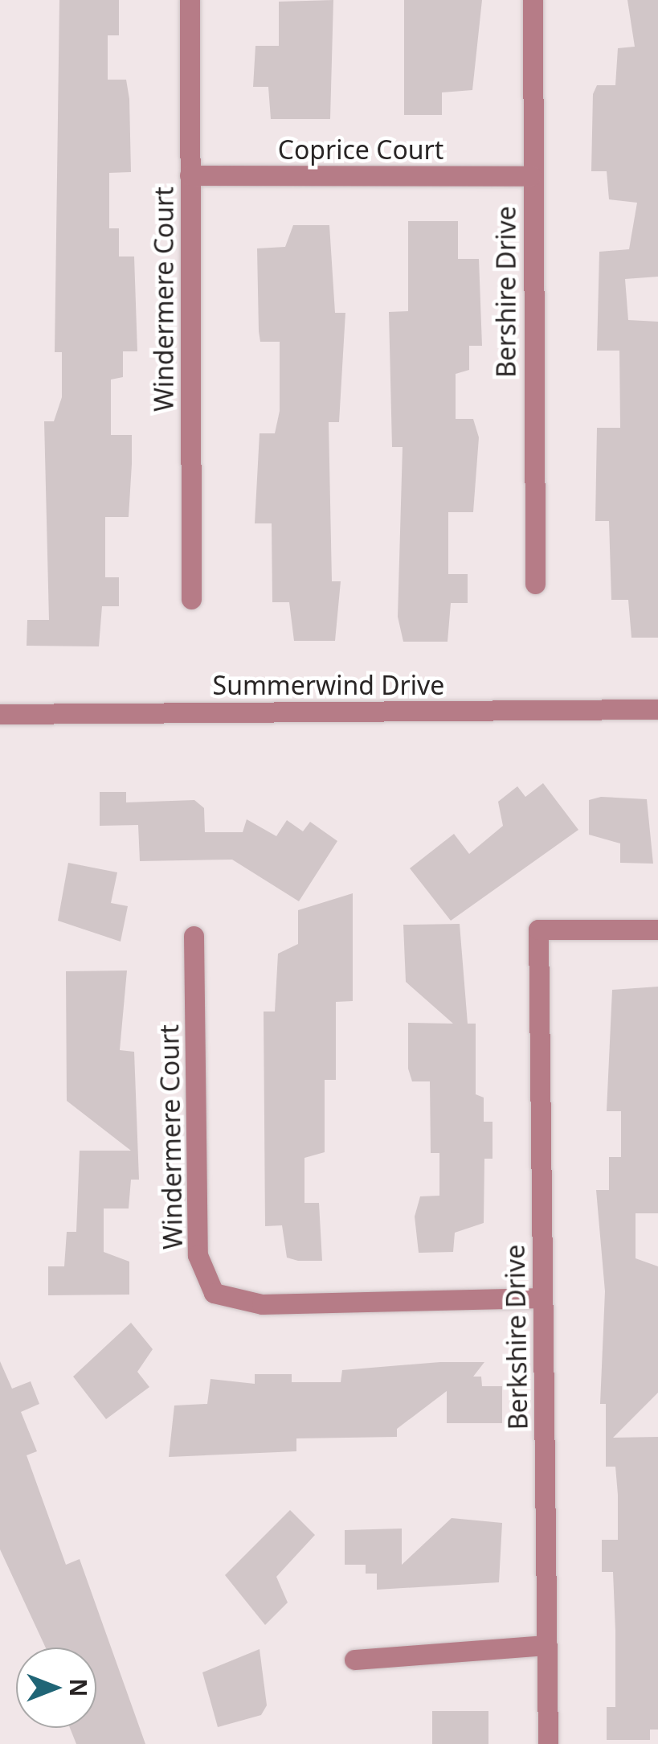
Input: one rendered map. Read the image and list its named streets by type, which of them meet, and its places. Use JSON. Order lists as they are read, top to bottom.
{
  "streets": {
    "street": [
      "Coprice Court",
      "Bershire Drive",
      "Windermere Court",
      "Summerwind Drive",
      "Berkshire Drive"
    ]
  },
  "crossings": [
    ["Coprice Court", "Bershire Drive"],
    ["Coprice Court", "Windermere Court"],
    ["Windermere Court", "Berkshire Drive"]
  ],
  "north": "right"
}
